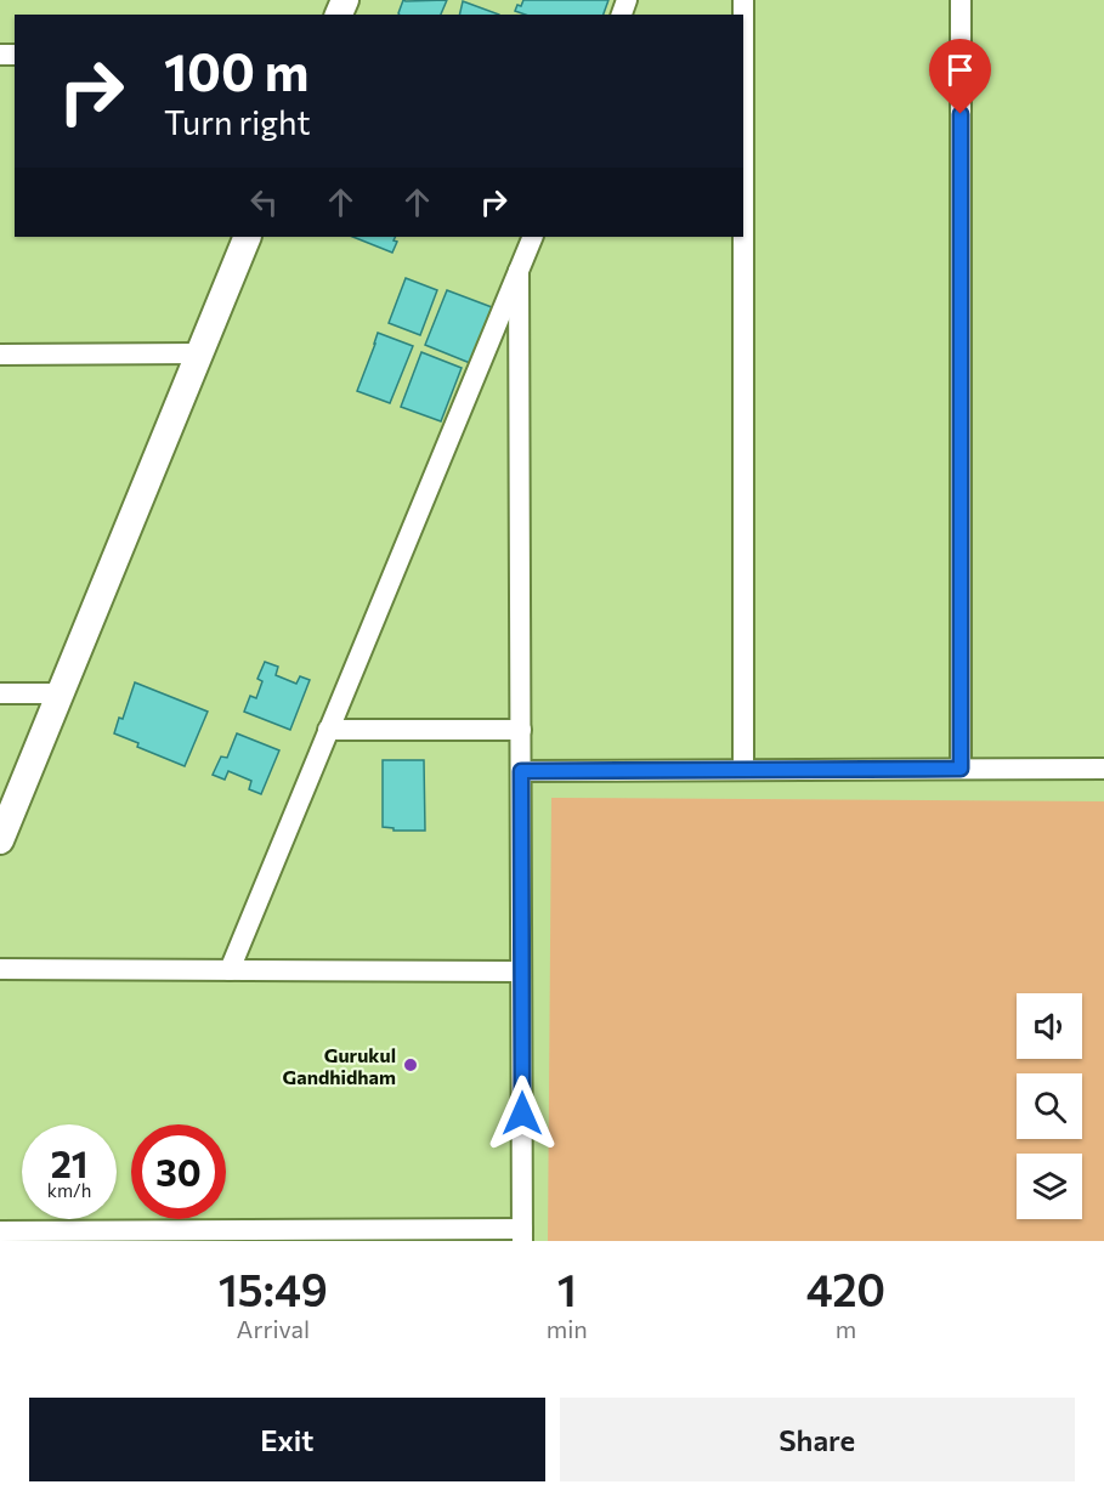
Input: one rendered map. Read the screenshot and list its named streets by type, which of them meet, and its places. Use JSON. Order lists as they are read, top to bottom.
{
  "places": ["Gurukul Gandhidham"],
  "page": {
    "turn": ["100 m", "Turn right"],
    "speed": "21 km/h",
    "limit": "30",
    "eta": [
      "15:49",
      "Arrival",
      "1",
      "min",
      "420",
      "m"
    ],
    "buttons": ["Exit", "Share"]
  }
}
